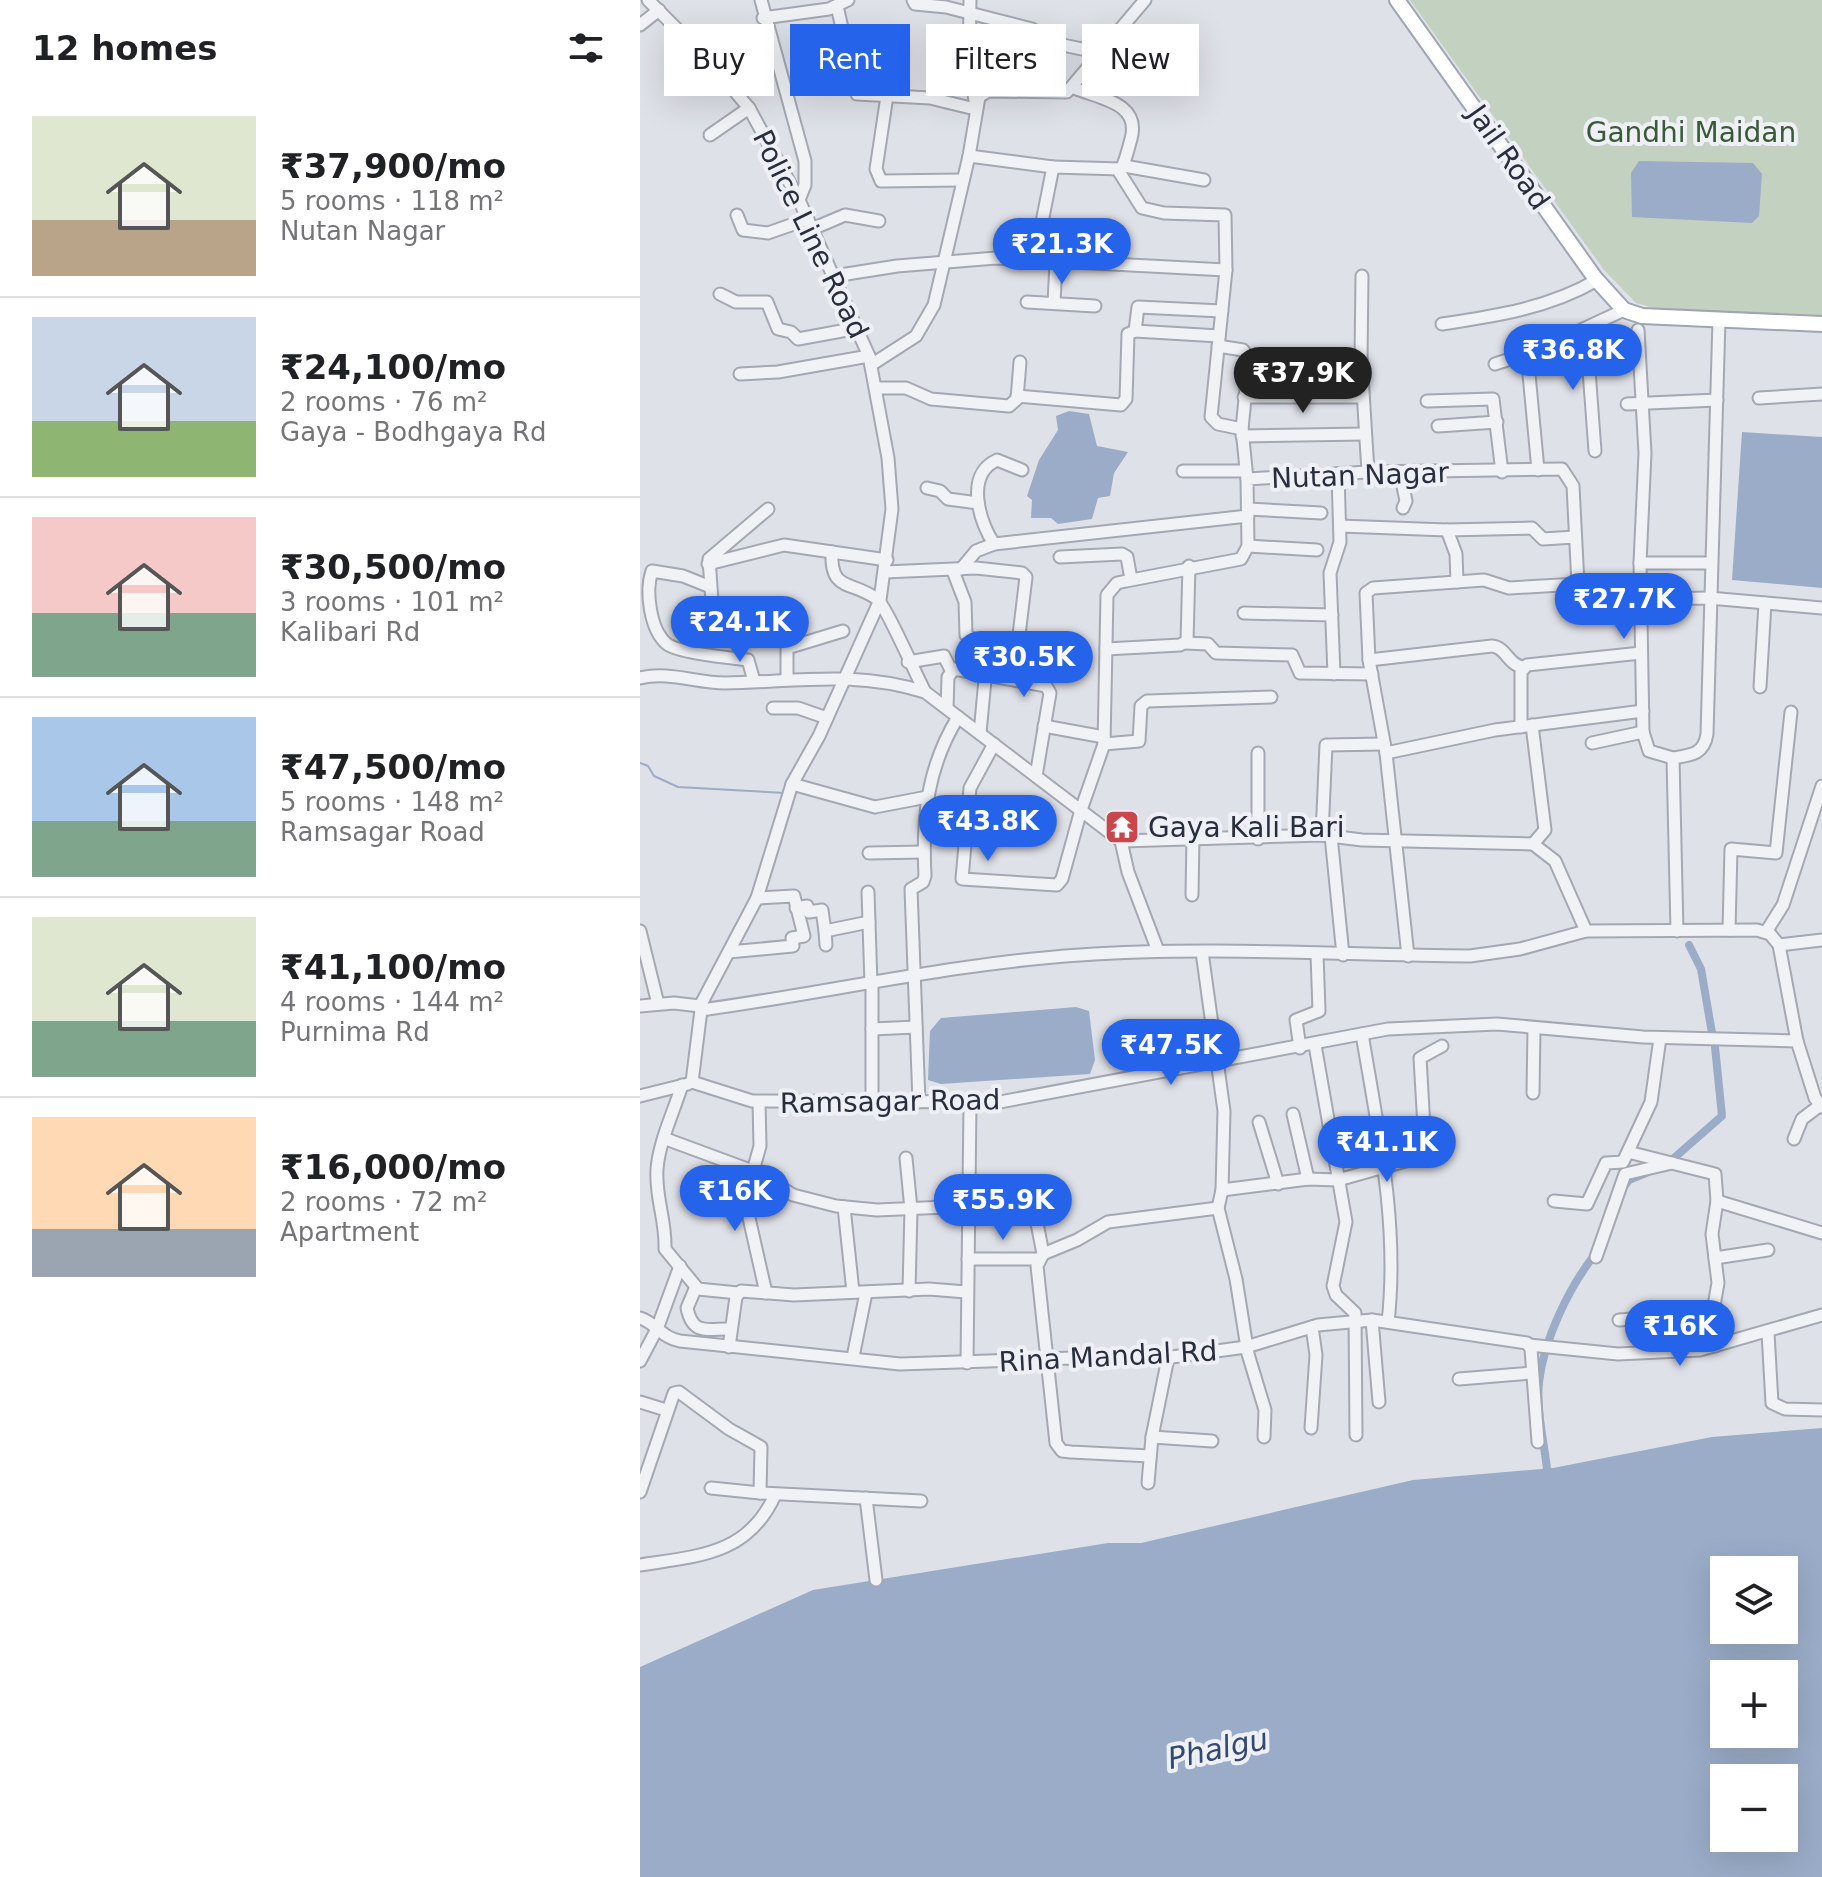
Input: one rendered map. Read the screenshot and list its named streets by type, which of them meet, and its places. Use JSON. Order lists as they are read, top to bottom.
{
  "streets": {
    "main road": ["Jail Road"],
    "street": [
      "Police Line Road",
      "Nutan Nagar",
      "Ramsagar Road",
      "Rina Mandal Rd"
    ]
  },
  "water": ["Phalgu"],
  "parks": ["Gandhi Maidan"],
  "places": {
    "temple": ["Gaya Kali Bari"]
  },
  "page": {
    "heading": "12 homes",
    "chip": [
      "Buy",
      "Rent",
      "Filters",
      "New"
    ],
    "list": [
      {
        "name": "₹37,900/mo",
        "note": "5 rooms · 118 m² · Nutan Nagar"
      },
      {
        "name": "₹24,100/mo",
        "note": "2 rooms · 76 m² · Gaya - Bodhgaya Rd"
      },
      {
        "name": "₹30,500/mo",
        "note": "3 rooms · 101 m² · Kalibari Rd"
      },
      {
        "name": "₹47,500/mo",
        "note": "5 rooms · 148 m² · Ramsagar Road"
      },
      {
        "name": "₹41,100/mo",
        "note": "4 rooms · 144 m² · Purnima Rd"
      },
      {
        "name": "₹16,000/mo",
        "note": "2 rooms · 72 m² · Apartment"
      }
    ],
    "price": [
      "₹21.3K",
      "₹36.8K",
      "₹37.9K",
      "₹27.7K",
      "₹24.1K",
      "₹30.5K",
      "₹43.8K",
      "₹47.5K",
      "₹41.1K",
      "₹16K",
      "₹55.9K",
      "₹16K"
    ],
    "map_buttons": ["+", "−"]
  }
}
